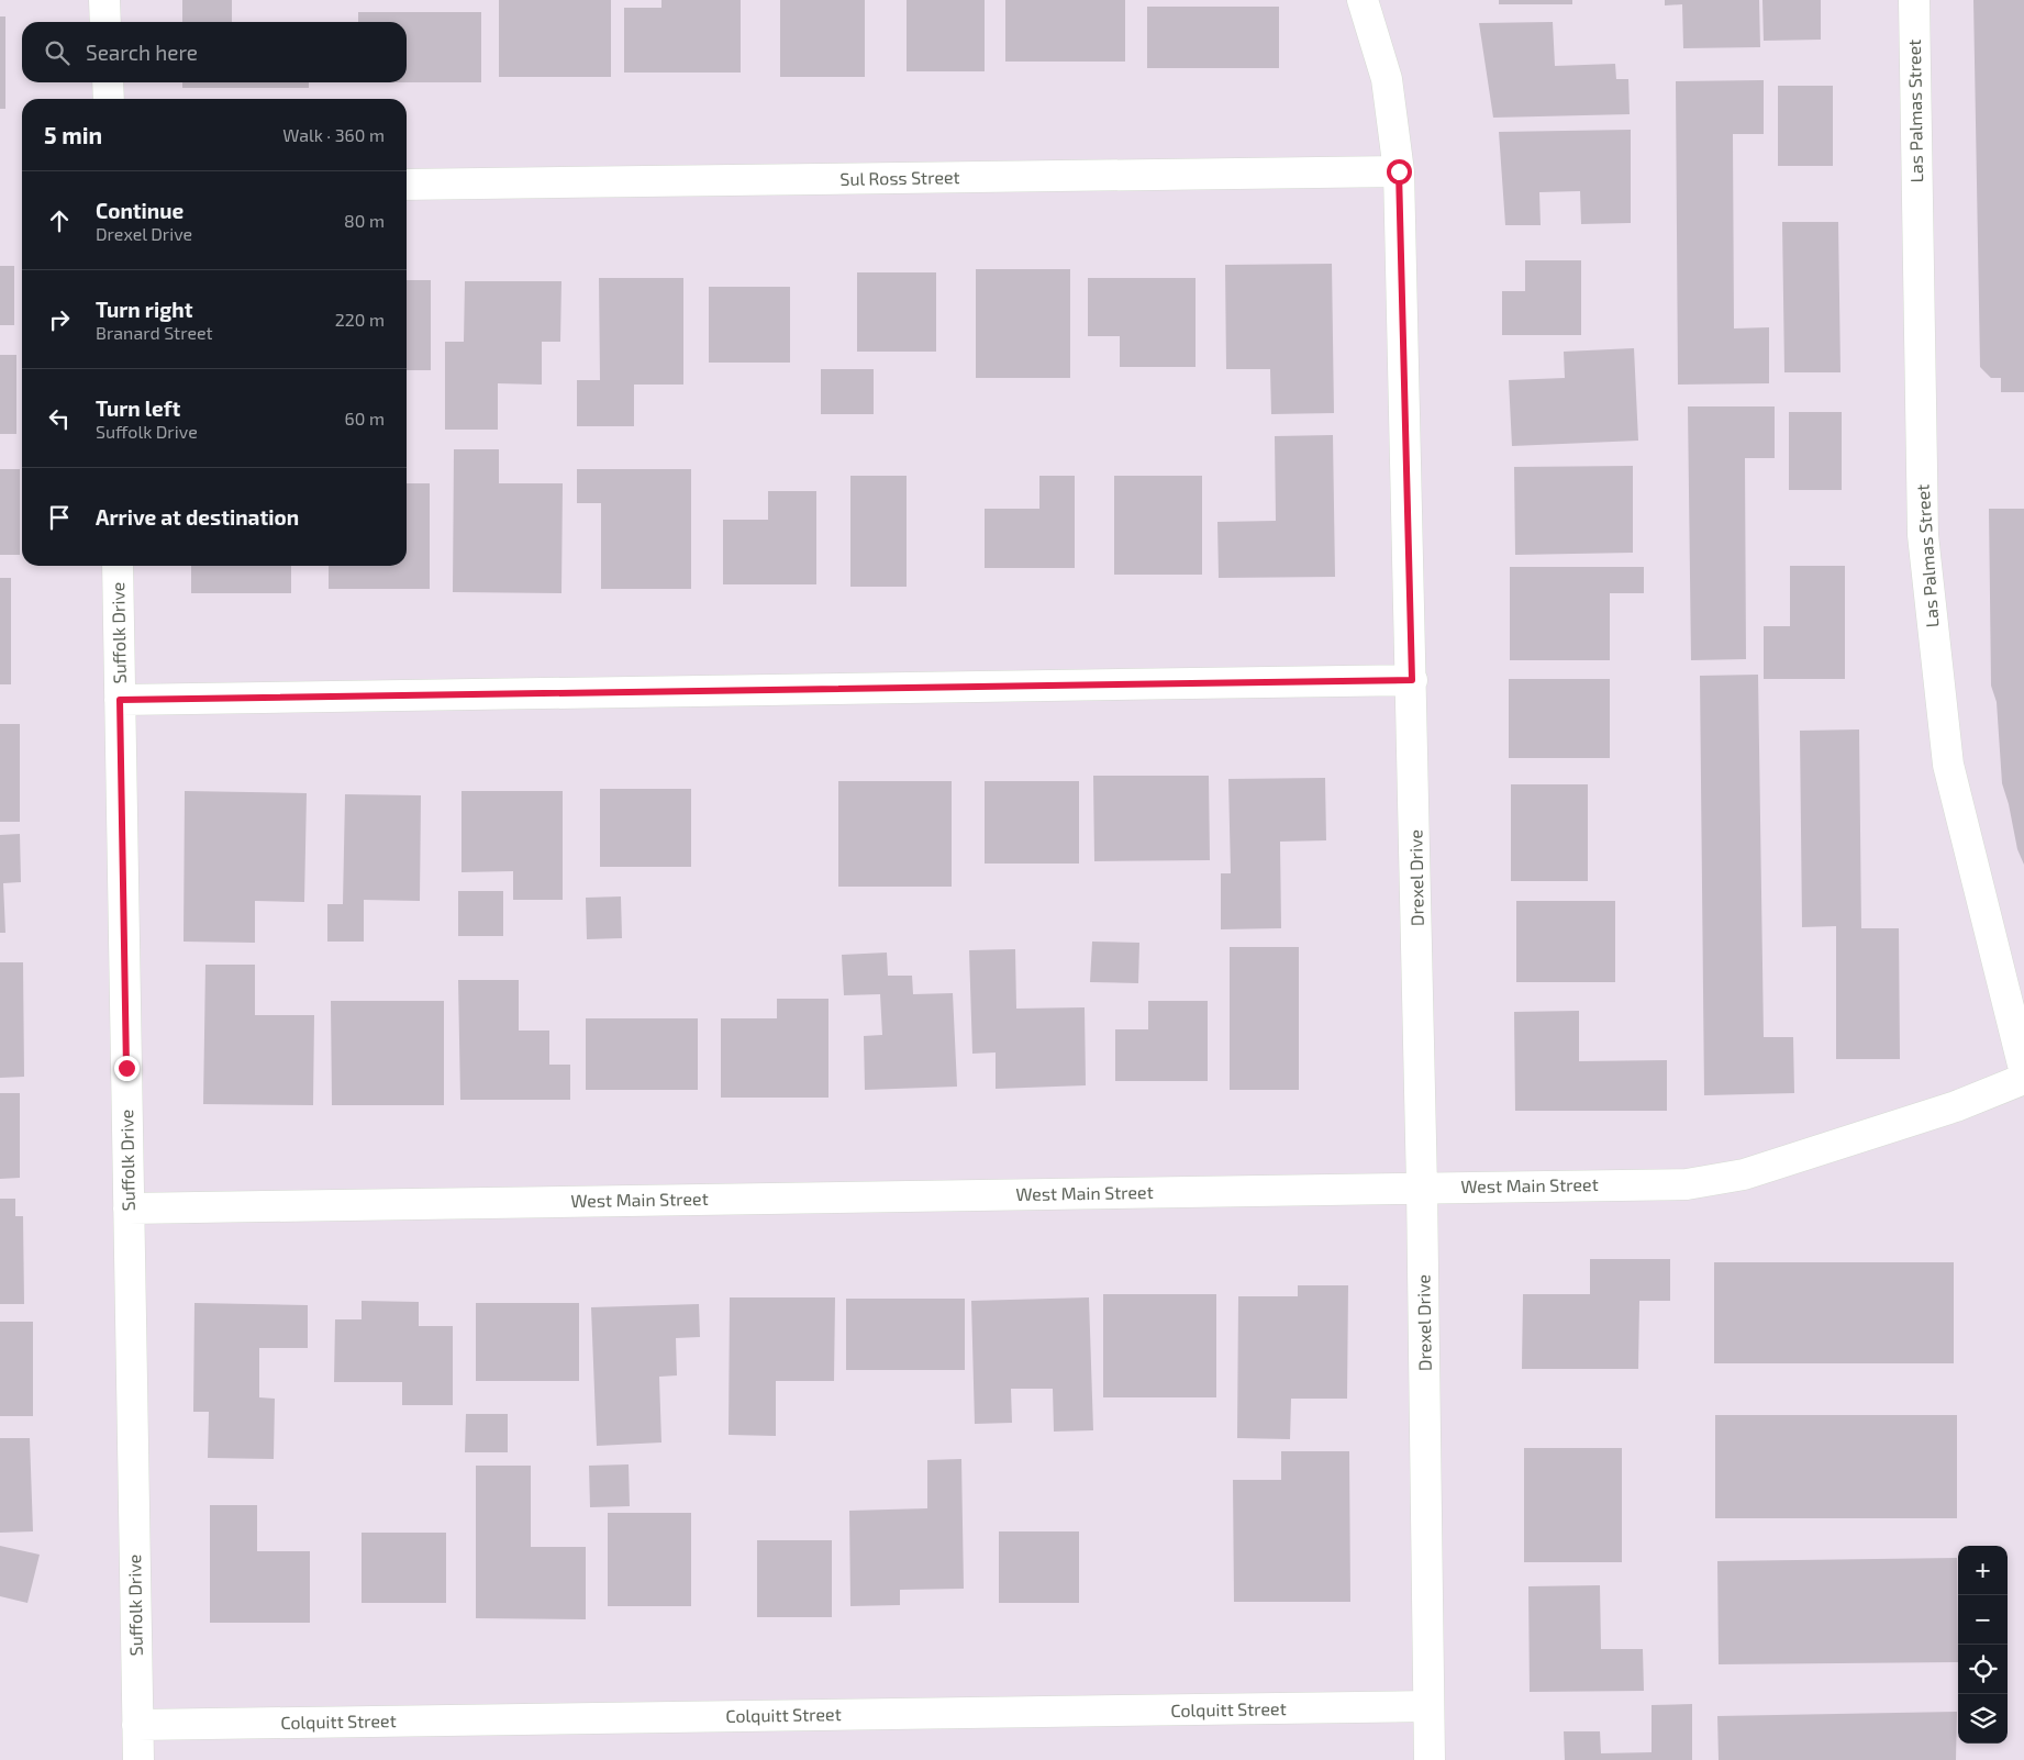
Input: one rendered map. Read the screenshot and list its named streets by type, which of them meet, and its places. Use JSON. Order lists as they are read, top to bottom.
{
  "streets": {
    "street": [
      "Las Palmas Street",
      "Sul Ross Street",
      "Suffolk Drive",
      "Drexel Drive",
      "West Main Street",
      "Colquitt Street"
    ]
  },
  "crossings": [
    ["Sul Ross Street", "Drexel Drive"],
    ["Suffolk Drive", "West Main Street"],
    ["Suffolk Drive", "Colquitt Street"],
    ["Drexel Drive", "West Main Street"],
    ["Drexel Drive", "Colquitt Street"]
  ],
  "page": {
    "search": "Search here",
    "heading": ["5 min", "Walk · 360 m"],
    "list": [
      ["Continue", "Drexel Drive", "80 m"],
      ["Turn right", "Branard Street", "220 m"],
      ["Turn left", "Suffolk Drive", "60 m"],
      "Arrive at destination"
    ],
    "map_buttons": ["+", "−"]
  }
}
